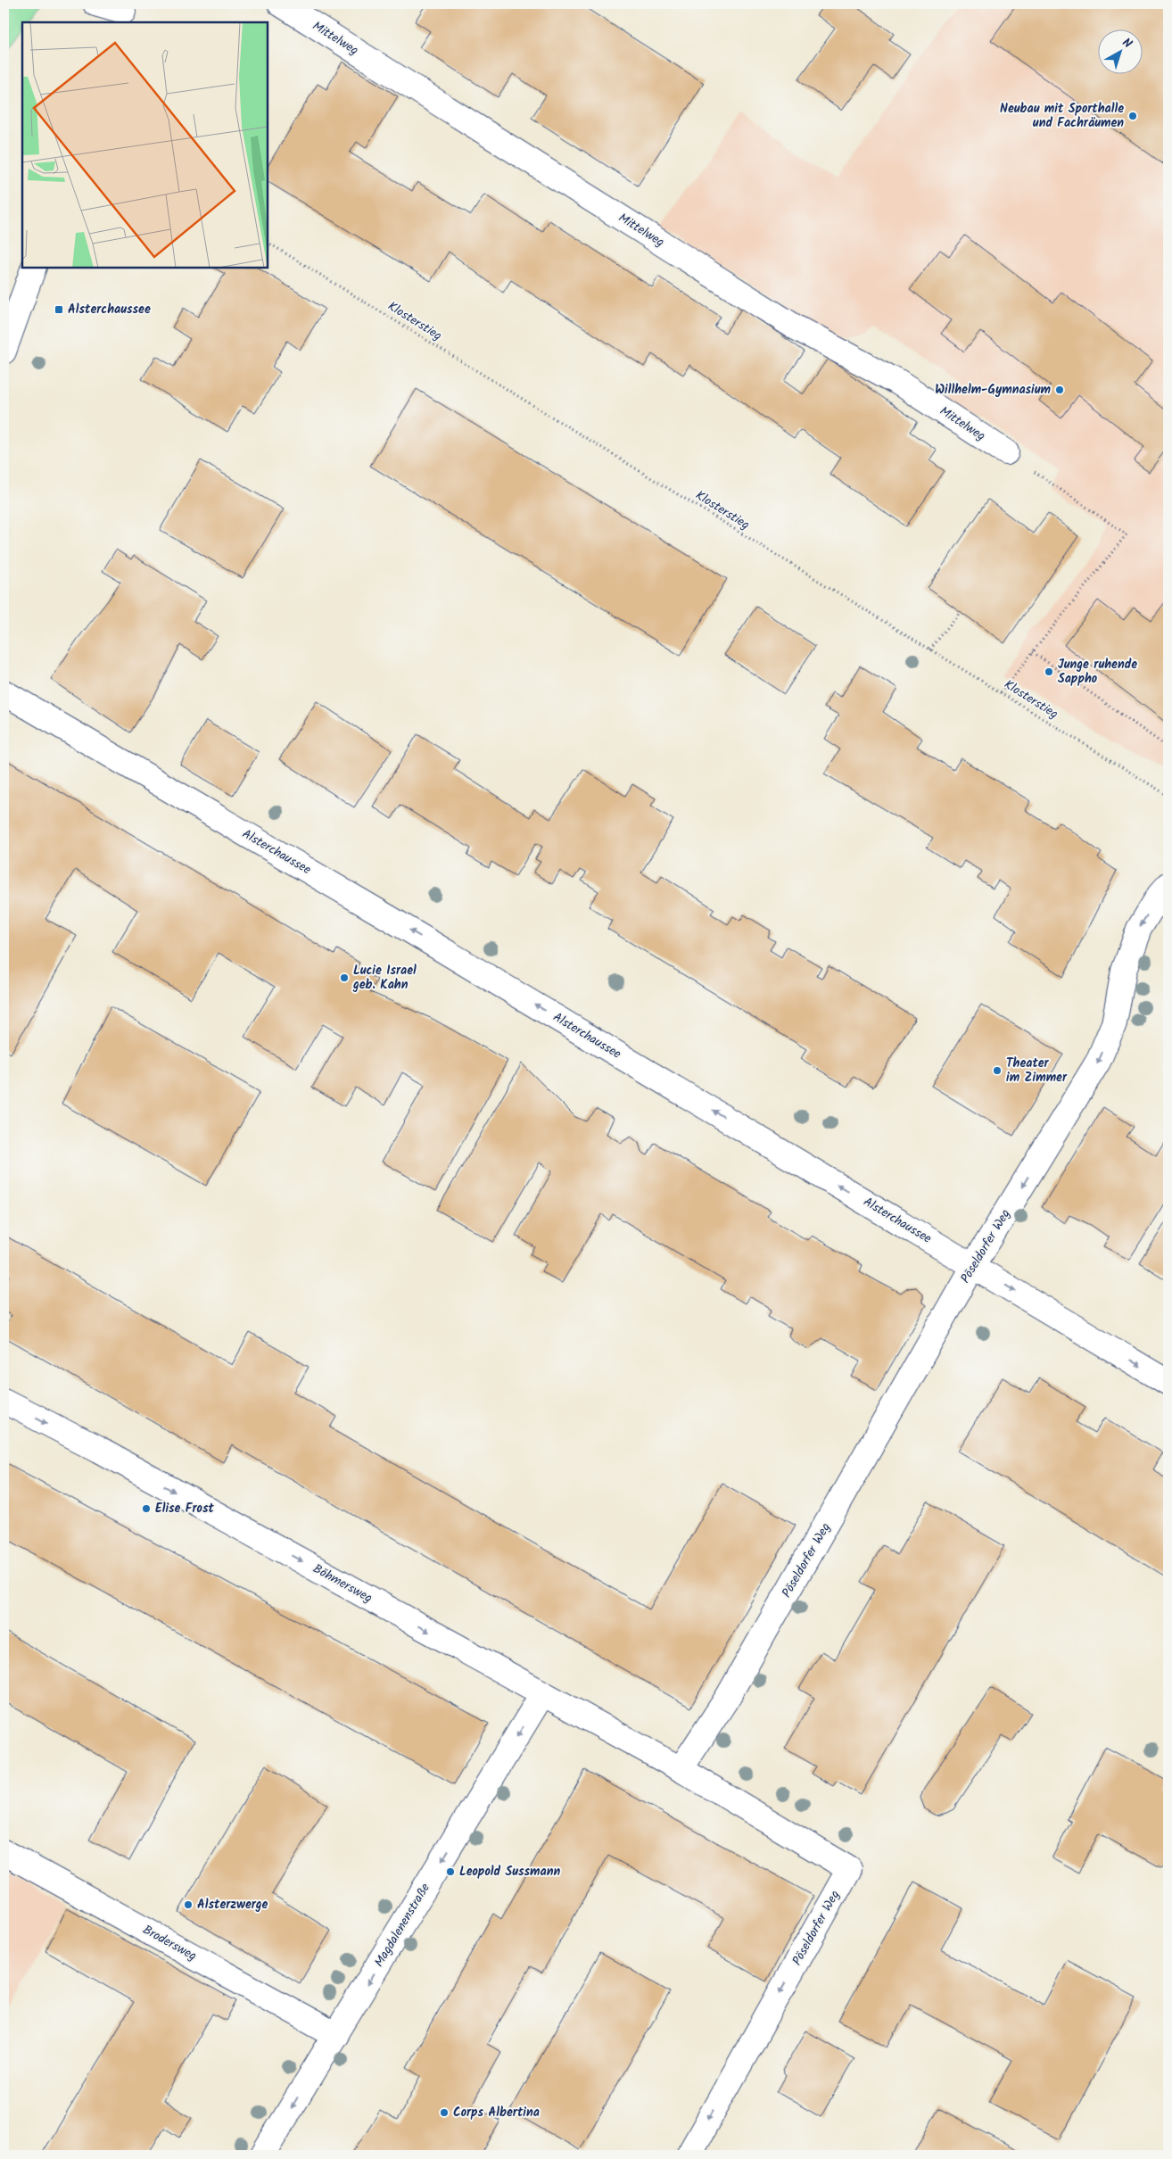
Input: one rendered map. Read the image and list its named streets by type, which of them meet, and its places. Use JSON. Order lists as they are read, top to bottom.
{
  "streets": {
    "street": [
      "Mittelweg",
      "Alsterchaussee",
      "Pöseldorfer Weg",
      "Böhmersweg",
      "Magdalenenstraße",
      "Brodersweg"
    ],
    "path": ["Klosterstieg"]
  },
  "crossings": [
    ["Alsterchaussee", "Pöseldorfer Weg"],
    ["Pöseldorfer Weg", "Böhmersweg"],
    ["Böhmersweg", "Magdalenenstraße"],
    ["Magdalenenstraße", "Brodersweg"]
  ],
  "one_way": ["Pöseldorfer Weg", "Böhmersweg", "Magdalenenstraße"],
  "places": {
    "other": [
      "Neubau mit Sporthalle und Fachräumen",
      "Willhelm-Gymnasium",
      "Junge ruhende Sappho",
      "Lucie Israel geb. Kahn",
      "Theater im Zimmer",
      "Elise Frost",
      "Leopold Sussmann",
      "Alsterzwerge",
      "Corps Albertina"
    ],
    "transit": ["Alsterchaussee"]
  },
  "north": "top right"
}
